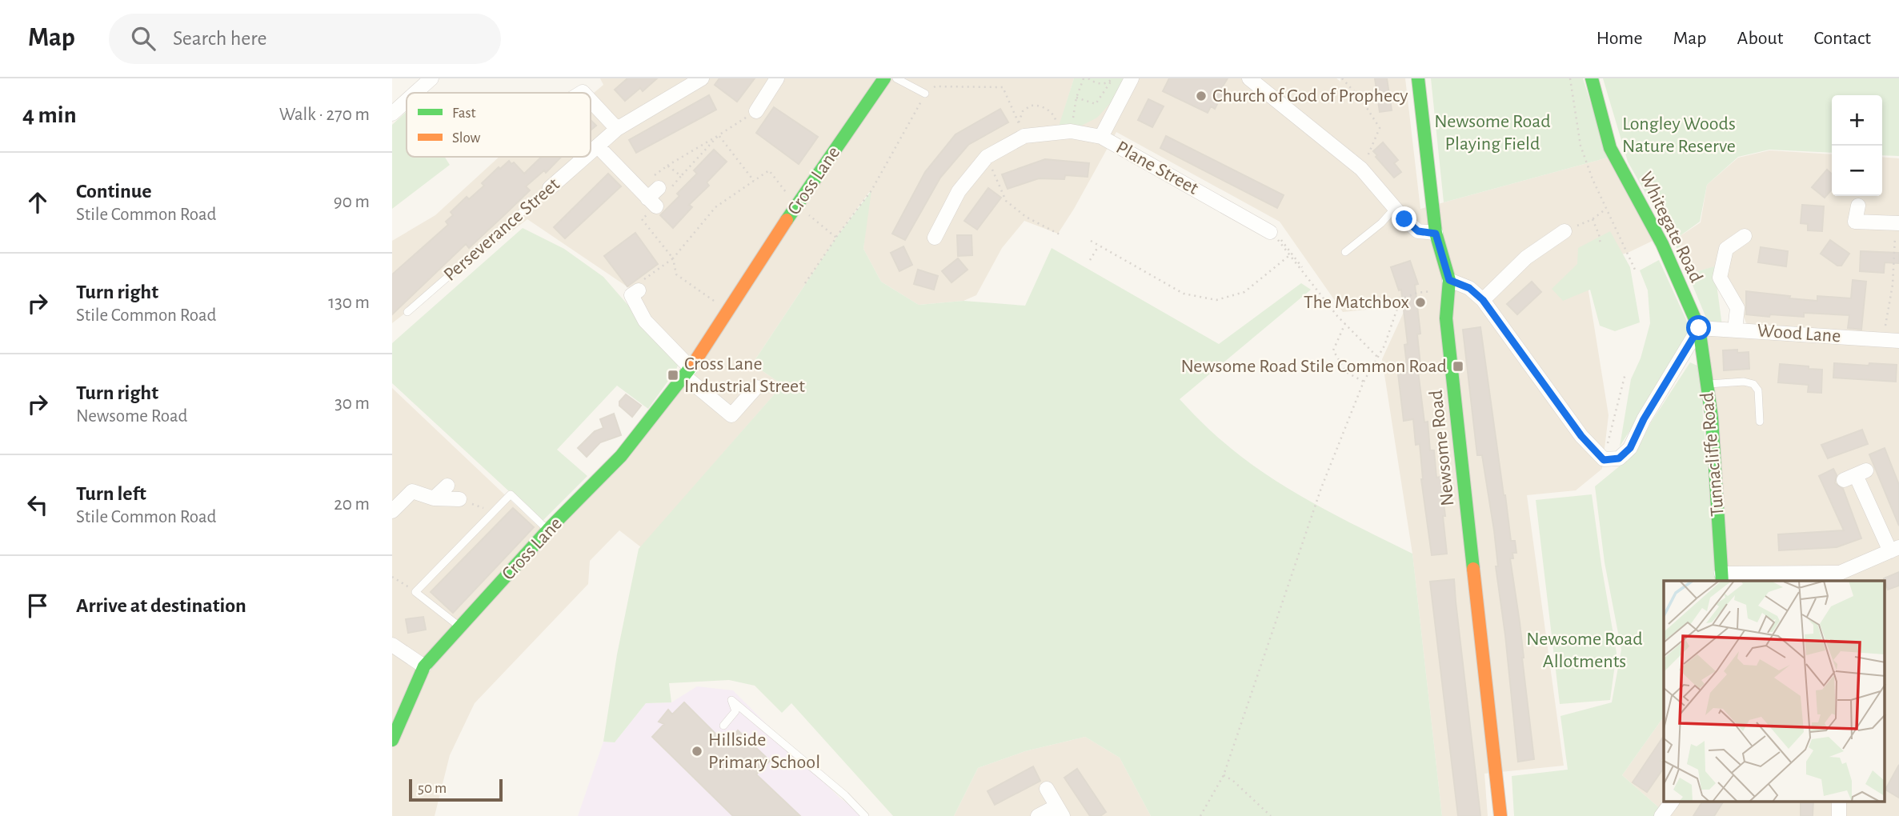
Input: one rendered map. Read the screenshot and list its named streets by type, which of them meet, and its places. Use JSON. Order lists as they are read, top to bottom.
{
  "streets": {
    "street": [
      "Plane Street",
      "Cross Lane",
      "Whitegate Road",
      "Perseverance Street",
      "Wood Lane",
      "Newsome Road",
      "Tunnacliffe Road"
    ]
  },
  "crossings": [
    ["Whitegate Road", "Wood Lane"],
    ["Whitegate Road", "Tunnacliffe Road"],
    ["Wood Lane", "Tunnacliffe Road"]
  ],
  "parks": ["Newsome Road Playing Field", "Longley Woods Nature Reserve", "Newsome Road Allotments"],
  "places": {
    "other": ["Church of God of Prophecy", "The Matchbox", "Hillside Primary School"],
    "transit": ["Newsome Road Stile Common Road", "Cross Lane Industrial Street"]
  },
  "legend": ["Fast", "Slow"],
  "scale_bar": "50 m",
  "page": {
    "header": "Map",
    "search": "Search here",
    "nav": [
      "Home",
      "Map",
      "About",
      "Contact"
    ],
    "heading": ["4 min", "Walk · 270 m"],
    "map_buttons": ["+", "−"],
    "list": [
      ["Continue", "Stile Common Road", "90 m"],
      ["Turn right", "Stile Common Road", "130 m"],
      ["Turn right", "Newsome Road", "30 m"],
      ["Turn left", "Stile Common Road", "20 m"],
      "Arrive at destination"
    ],
    "scale": "50 m"
  }
}
